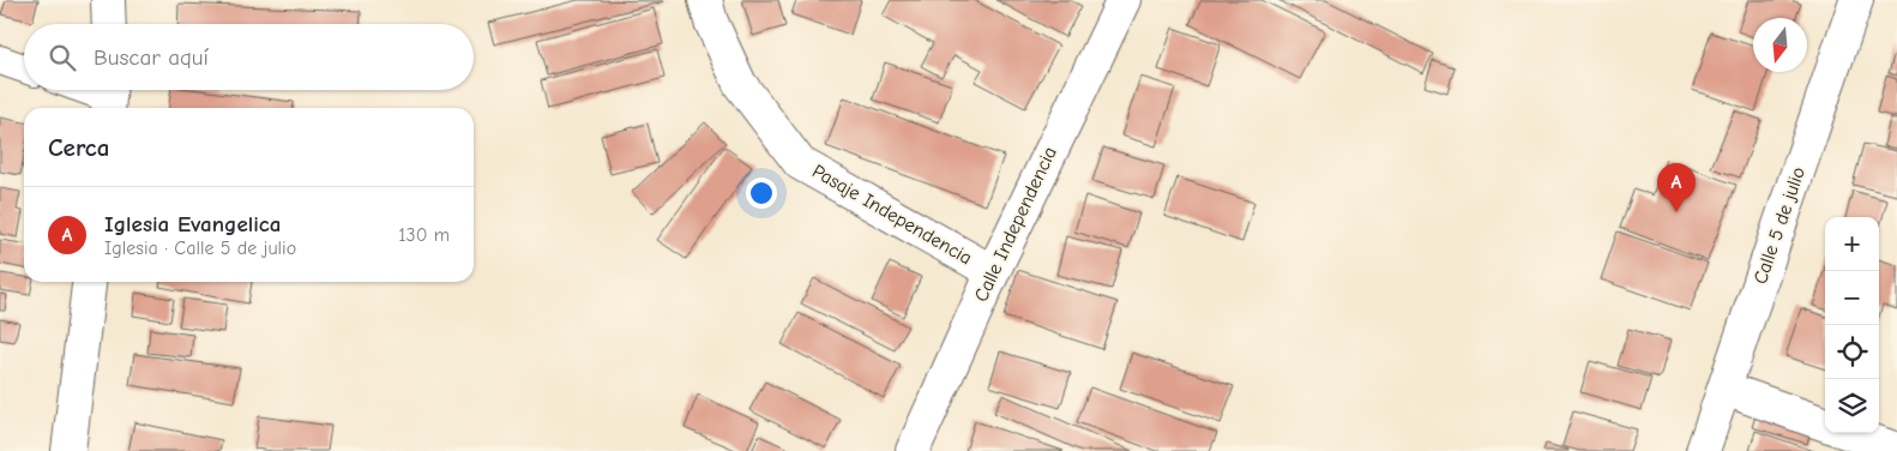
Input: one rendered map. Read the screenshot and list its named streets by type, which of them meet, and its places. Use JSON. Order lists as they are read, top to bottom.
{
  "streets": {
    "street": ["Pasaje Independencia", "Calle Independencia", "Calle 5 de julio"]
  },
  "crossings": [
    ["Pasaje Independencia", "Calle Independencia"]
  ],
  "north": "bottom",
  "page": {
    "search": "Buscar aquí",
    "heading": "Cerca",
    "pins": "A",
    "list": [
      {
        "mark": "A",
        "name": "Iglesia Evangelica",
        "note": "Iglesia · Calle 5 de julio",
        "value": "130 m"
      }
    ],
    "map_buttons": ["+", "−"]
  }
}
